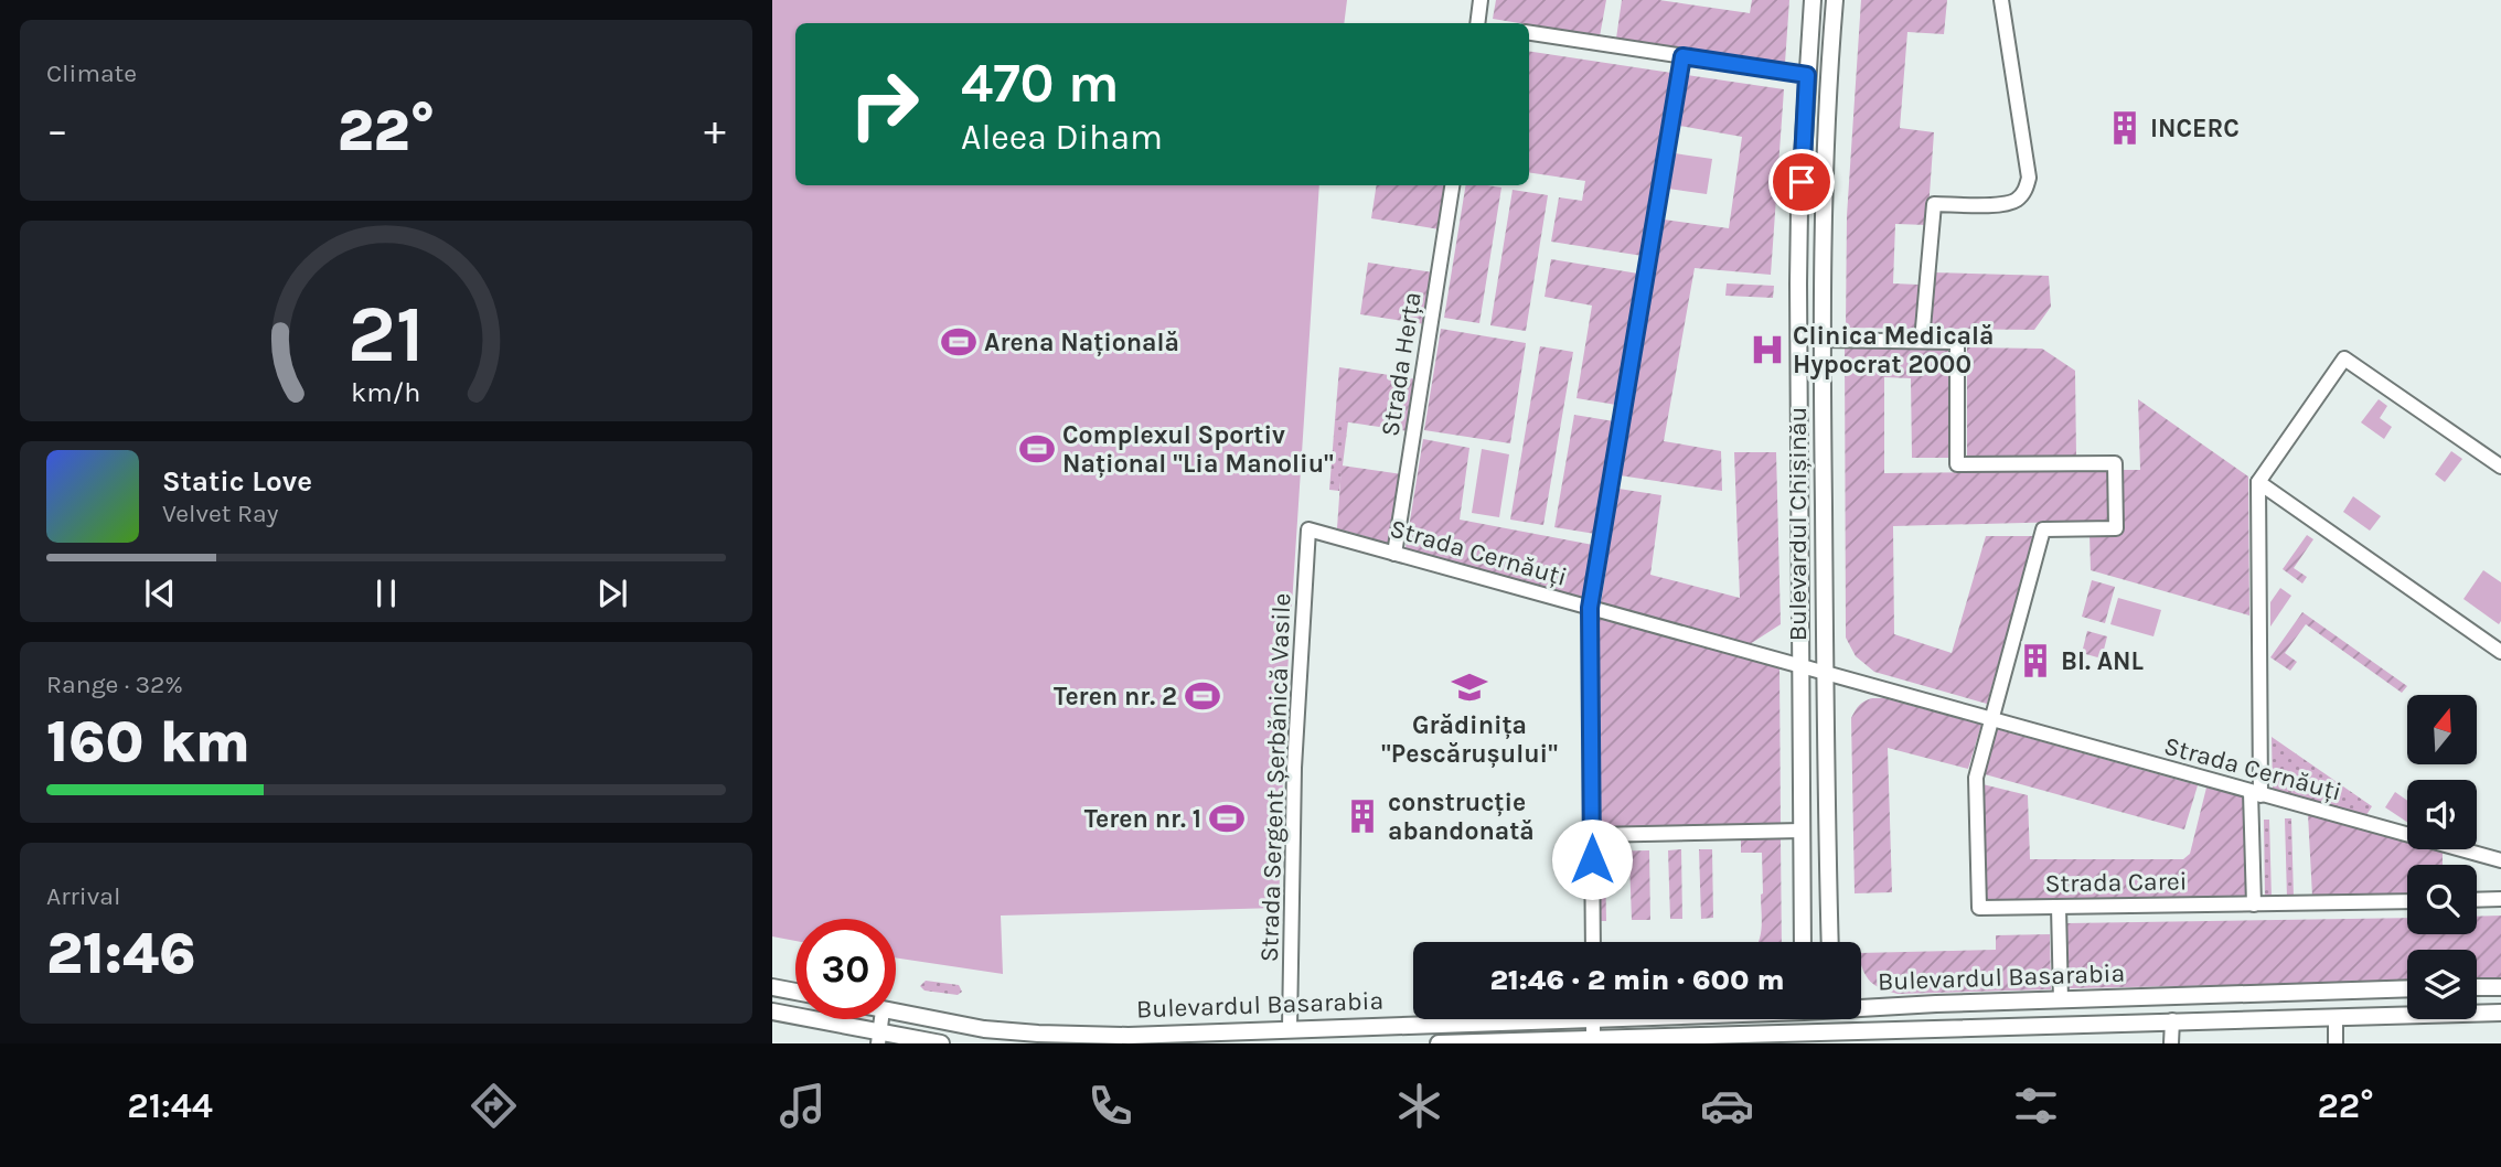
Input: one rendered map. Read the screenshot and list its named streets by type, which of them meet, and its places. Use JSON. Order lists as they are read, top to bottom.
{
  "streets": {
    "main road": ["Bulevardul Chișinău", "Bulevardul Basarabia"],
    "street": [
      "Strada Herța",
      "Strada Cernăuți",
      "Strada Sergent Șerbănică Vasile",
      "Strada Carei"
    ]
  },
  "crossings": [
    ["Strada Herța", "Strada Cernăuți"],
    ["Bulevardul Chișinău", "Strada Cernăuți"],
    ["Strada Cernăuți", "Strada Sergent Șerbănică Vasile"],
    ["Strada Cernăuți", "Strada Carei"],
    ["Strada Sergent Șerbănică Vasile", "Bulevardul Basarabia"]
  ],
  "places": {
    "building": ["INCERC", "Bl. ANL", "construcție abandonată"],
    "sports": [
      "Arena Națională",
      "Complexul Sportiv Național \"Lia Manoliu\"",
      "Teren nr. 2",
      "Teren nr. 1"
    ],
    "hospital": ["Clinica Medicală Hypocrat 2000"],
    "school or university": ["Grădinița \"Pescărușului\""]
  },
  "north": "top",
  "page": {
    "tile": [
      "Climate",
      ["Range · 32%", "160 km"],
      ["Arrival", "21:46"]
    ],
    "turn": ["470 m", "Aleea Diham"],
    "heat": ["−", "22°", "+"],
    "song": ["Static Love", "Velvet Ray"],
    "limit": "30",
    "trip": "21:46 · 2 min · 600 m",
    "tabs": ["21:44", "22°"],
    "gauge": ["21", "km/h"]
  }
}
